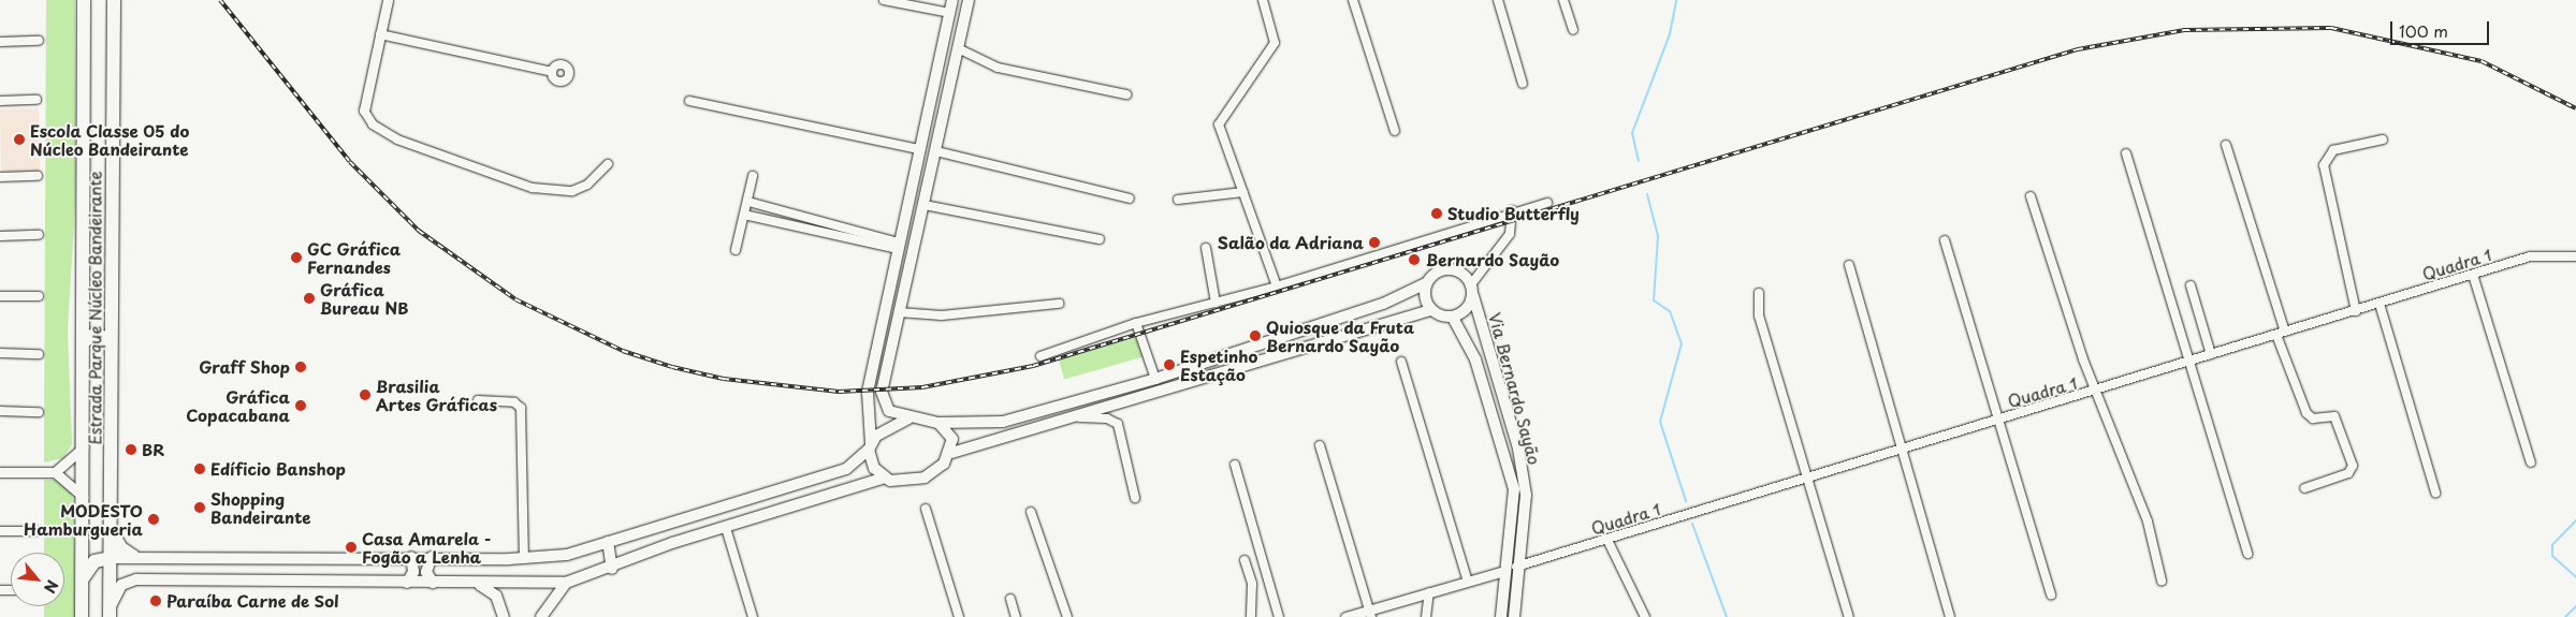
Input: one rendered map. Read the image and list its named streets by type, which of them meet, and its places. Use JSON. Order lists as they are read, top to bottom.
{
  "streets": {
    "highway": ["Estrada Parque Núcleo Bandeirante"],
    "main road": ["Via Bernardo Sayão"],
    "street": ["Quadra 1"]
  },
  "crossings": [
    ["Quadra 1", "Via Bernardo Sayão"]
  ],
  "places": [
    "Escola Classe 05 do Núcleo Bandeirante",
    "Studio Butterfly",
    "Salão da Adriana",
    "GC Gráfica Fernandes",
    "Bernardo Sayão",
    "Gráfica Bureau NB",
    "Quiosque da Fruta Bernardo Sayão",
    "Espetinho Estação",
    "Graff Shop",
    "Brasilia Artes Gráficas",
    "Gráfica Copacabana",
    "BR",
    "Edíficio Banshop",
    "Shopping Bandeirante",
    "MODESTO Hamburgueria",
    "Casa Amarela - Fogão a Lenha",
    "Paraíba Carne de Sol"
  ],
  "scale_bar": "100 m",
  "north": "bottom right"
}
